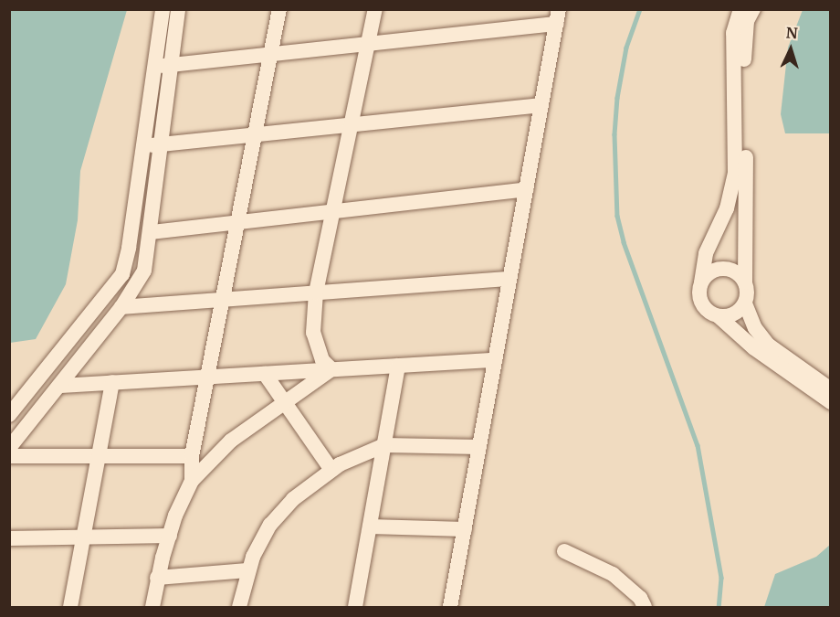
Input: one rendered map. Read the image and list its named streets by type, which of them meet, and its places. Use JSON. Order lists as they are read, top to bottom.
{
  "north": "top"
}
